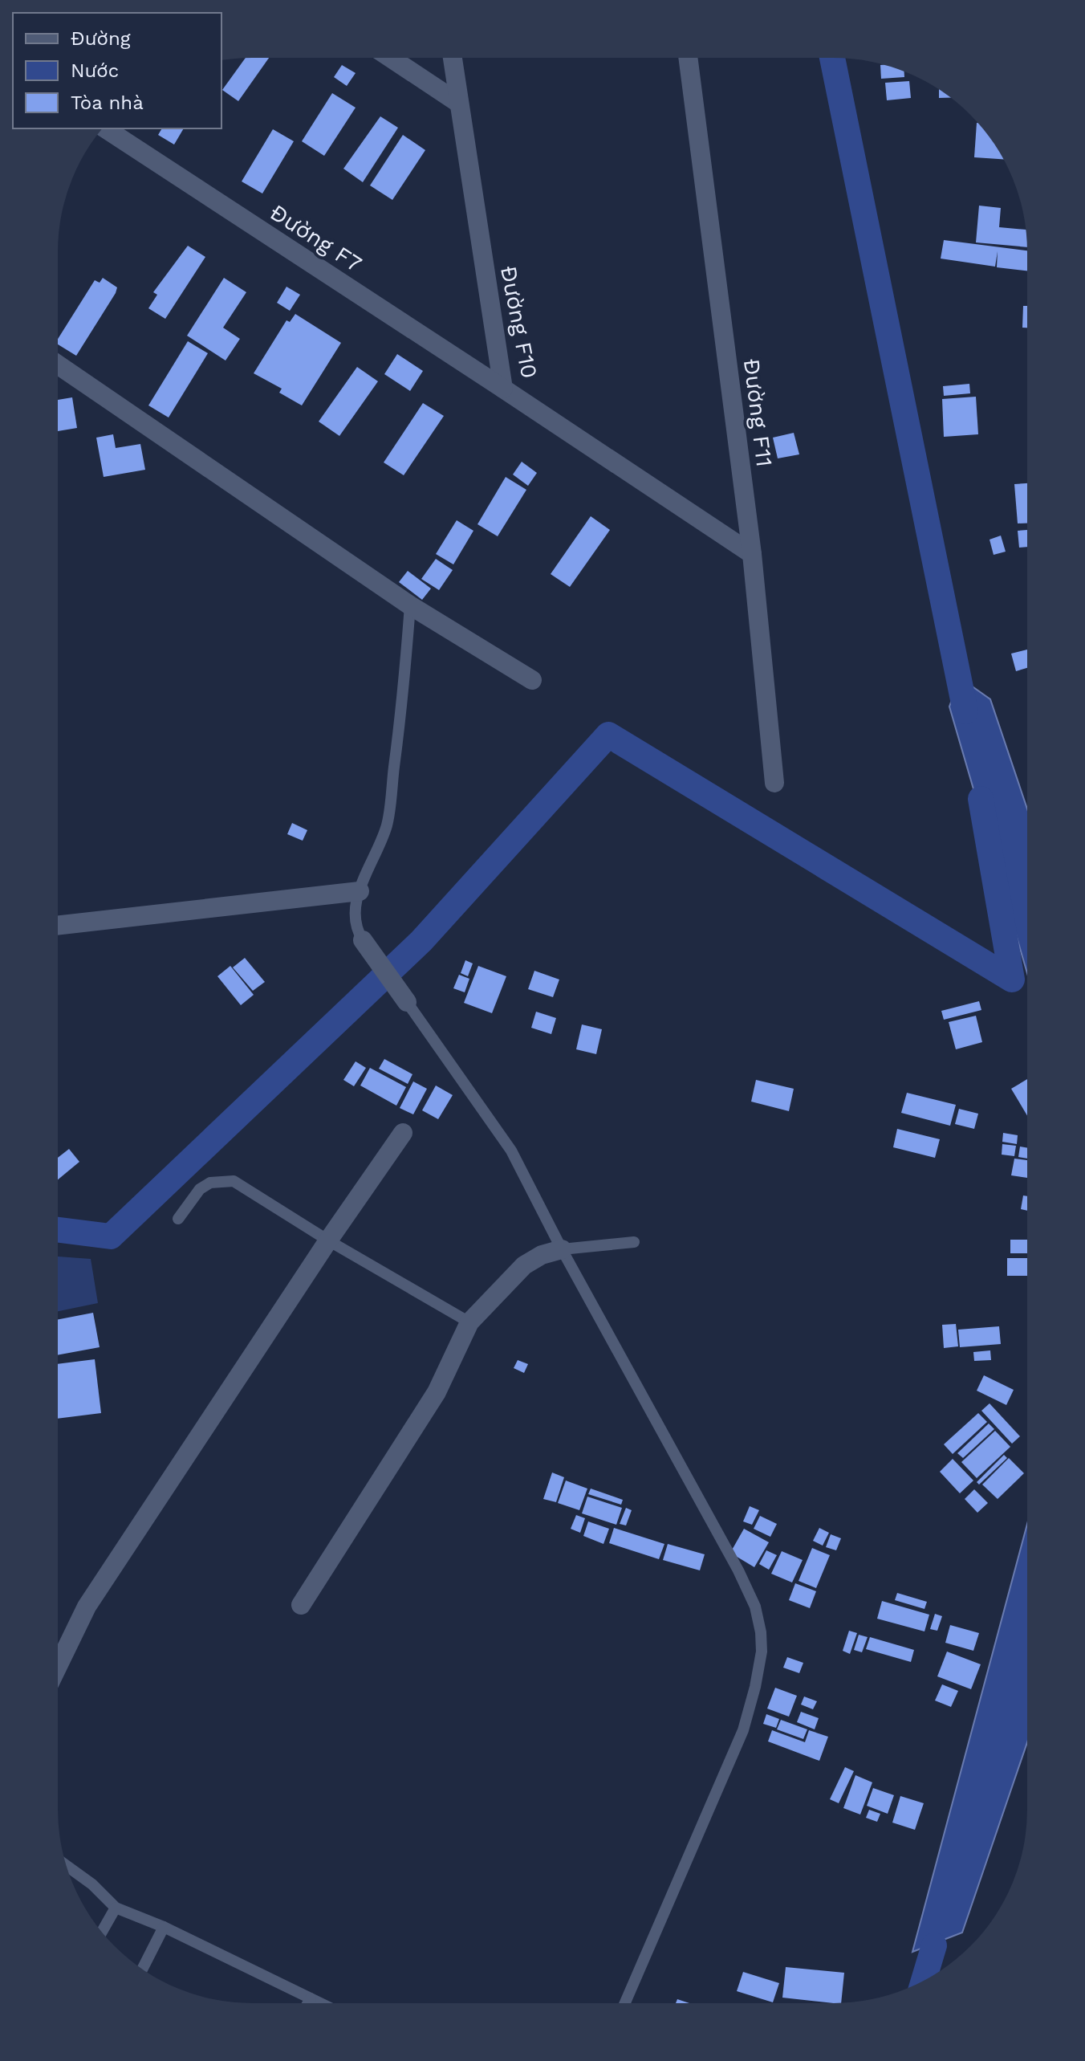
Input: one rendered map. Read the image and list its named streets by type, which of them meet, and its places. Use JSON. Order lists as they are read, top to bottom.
{
  "streets": {
    "street": ["Đường F7", "Đường F10", "Đường F11"]
  },
  "crossings": [
    ["Đường F7", "Đường F10"],
    ["Đường F10", "Đường F11"]
  ],
  "legend": ["Đường", "Nước", "Tòa nhà"]
}
